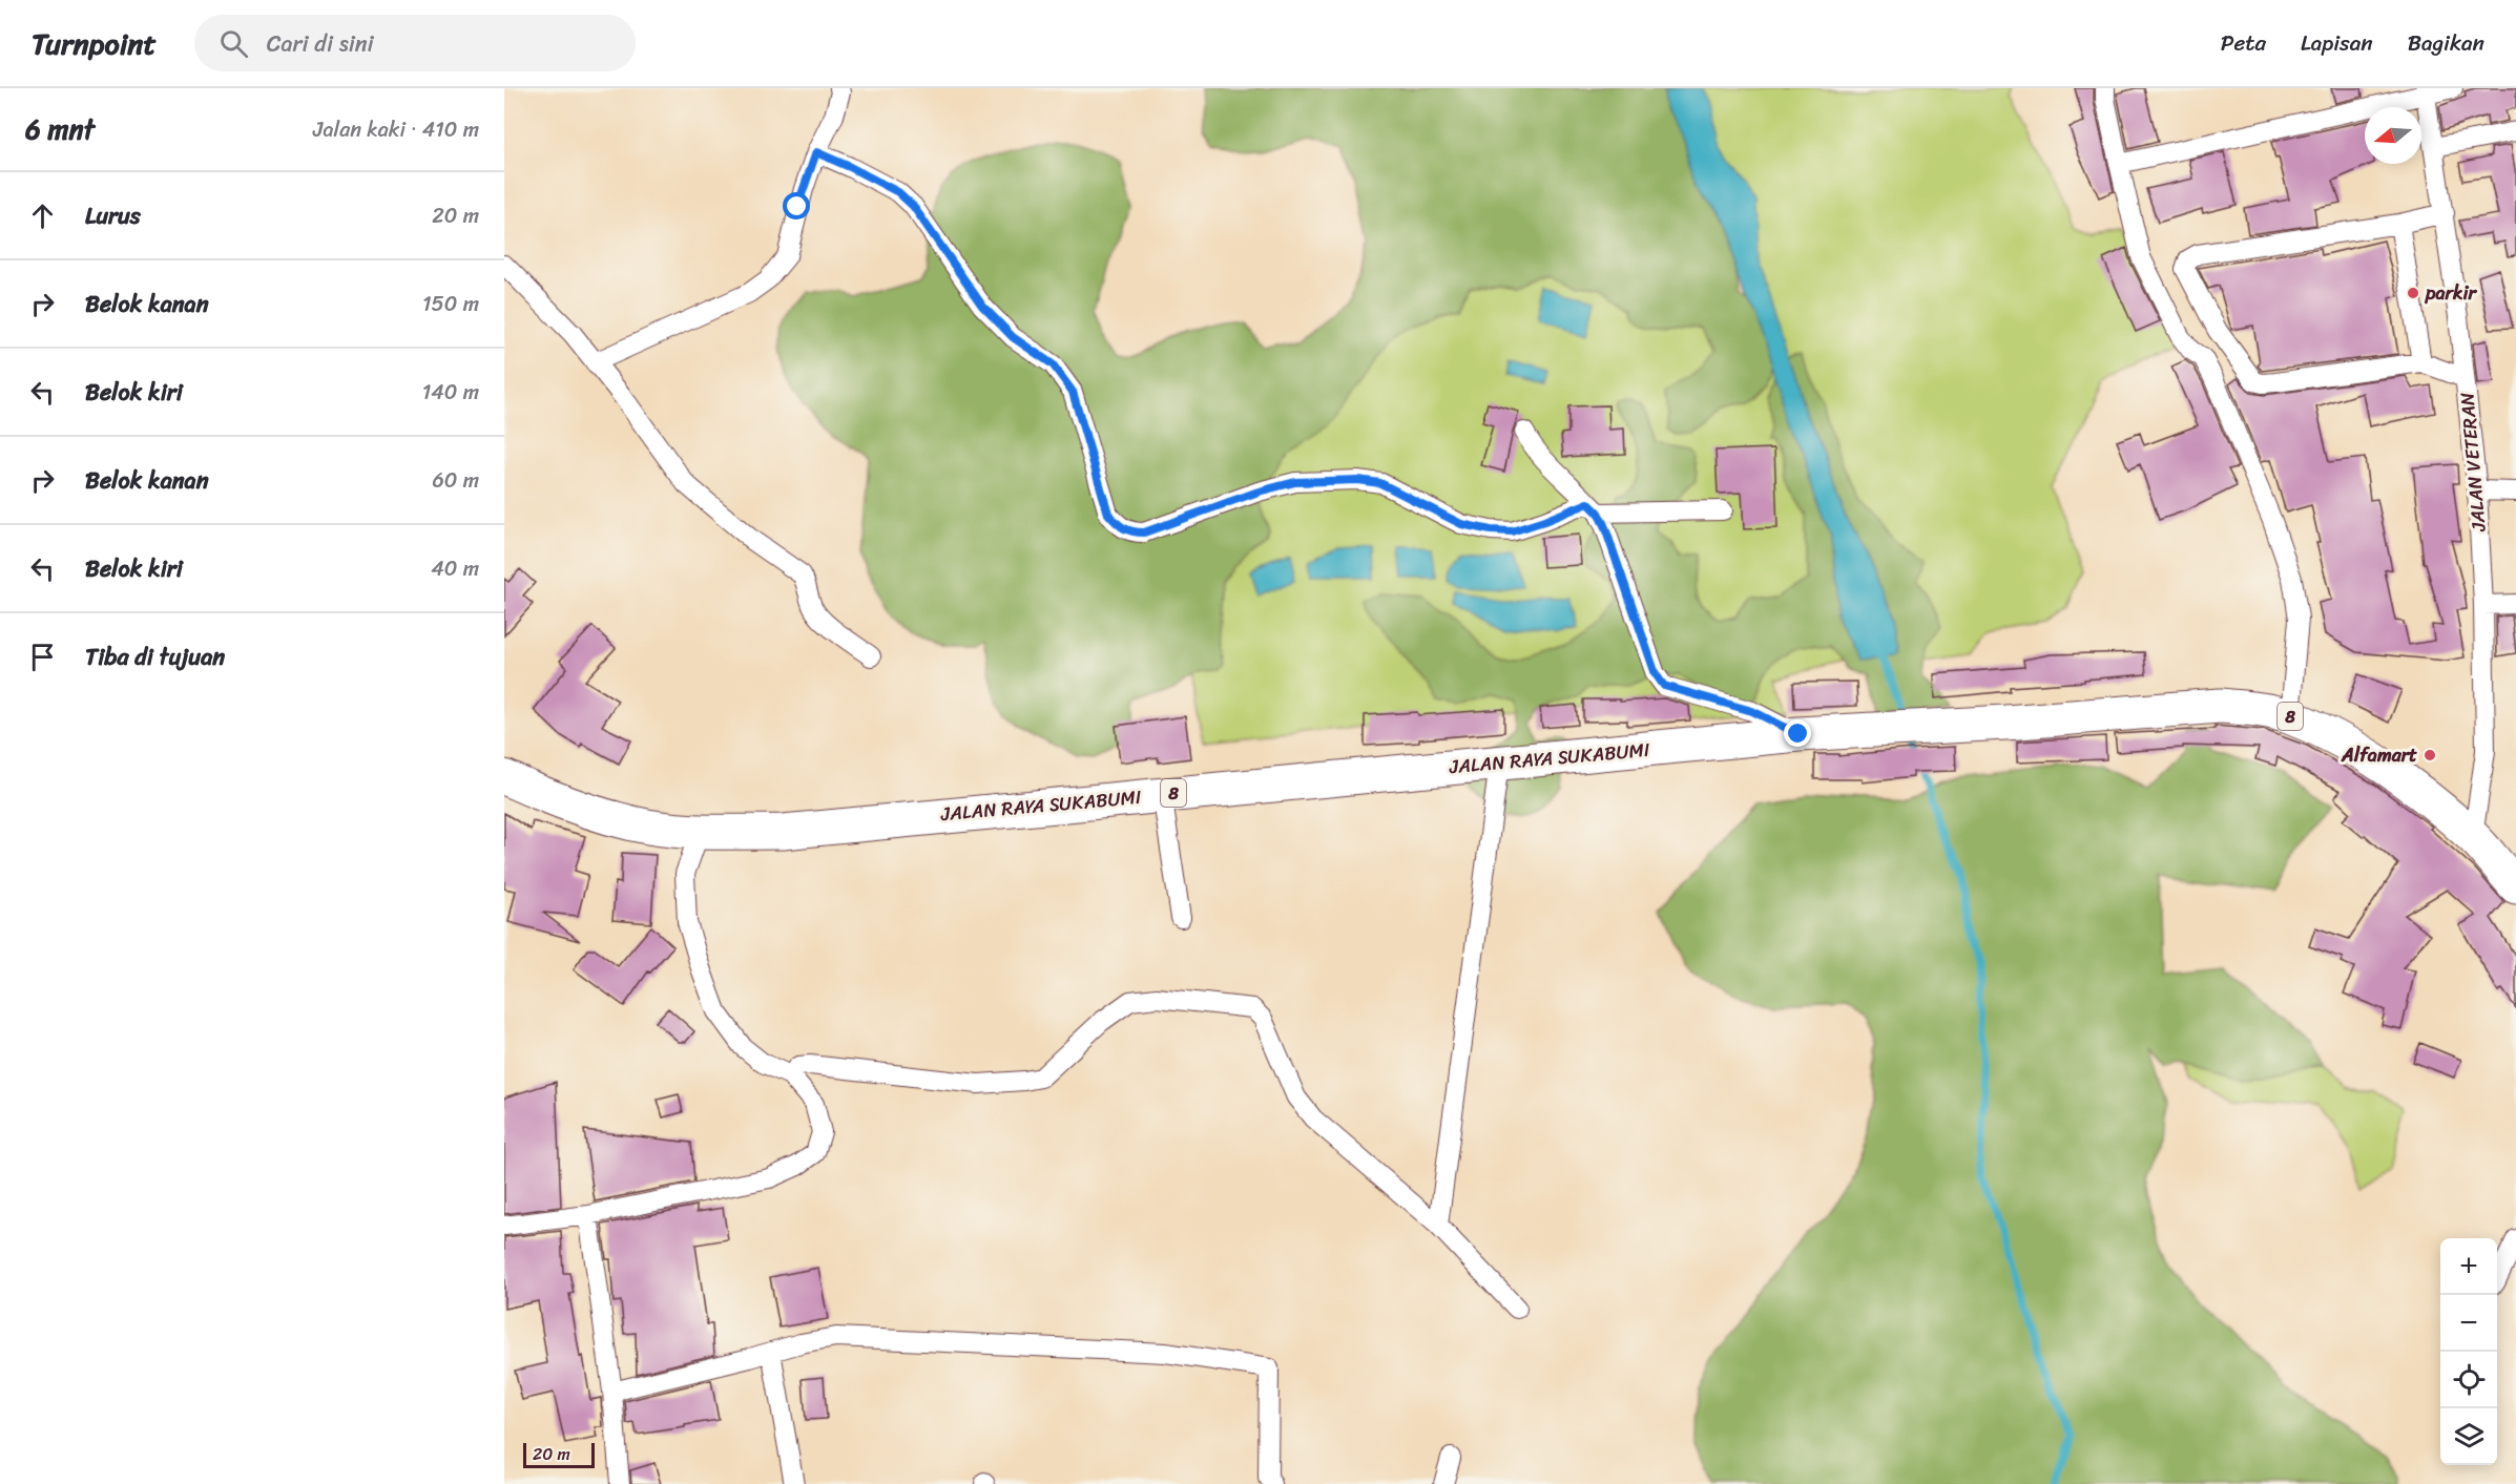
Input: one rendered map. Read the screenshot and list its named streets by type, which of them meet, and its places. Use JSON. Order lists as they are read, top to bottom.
{
  "streets": {
    "highway": ["8", "JALAN RAYA SUKABUMI"],
    "street": ["JALAN VETERAN"]
  },
  "crossings": [
    ["JALAN VETERAN", "8"],
    ["8", "JALAN RAYA SUKABUMI"]
  ],
  "places": ["parkir", "Alfamart"],
  "scale_bar": "20 m",
  "north": "left",
  "page": {
    "header": "Turnpoint",
    "search": "Cari di sini",
    "nav": ["Peta", "Lapisan", "Bagikan"],
    "heading": ["6 mnt", "Jalan kaki · 410 m"],
    "list": [
      ["Lurus", "20 m"],
      ["Belok kanan", "150 m"],
      ["Belok kiri", "140 m"],
      ["Belok kanan", "60 m"],
      ["Belok kiri", "40 m"],
      "Tiba di tujuan"
    ],
    "map_buttons": ["+", "−"],
    "scale": "20 m"
  }
}
